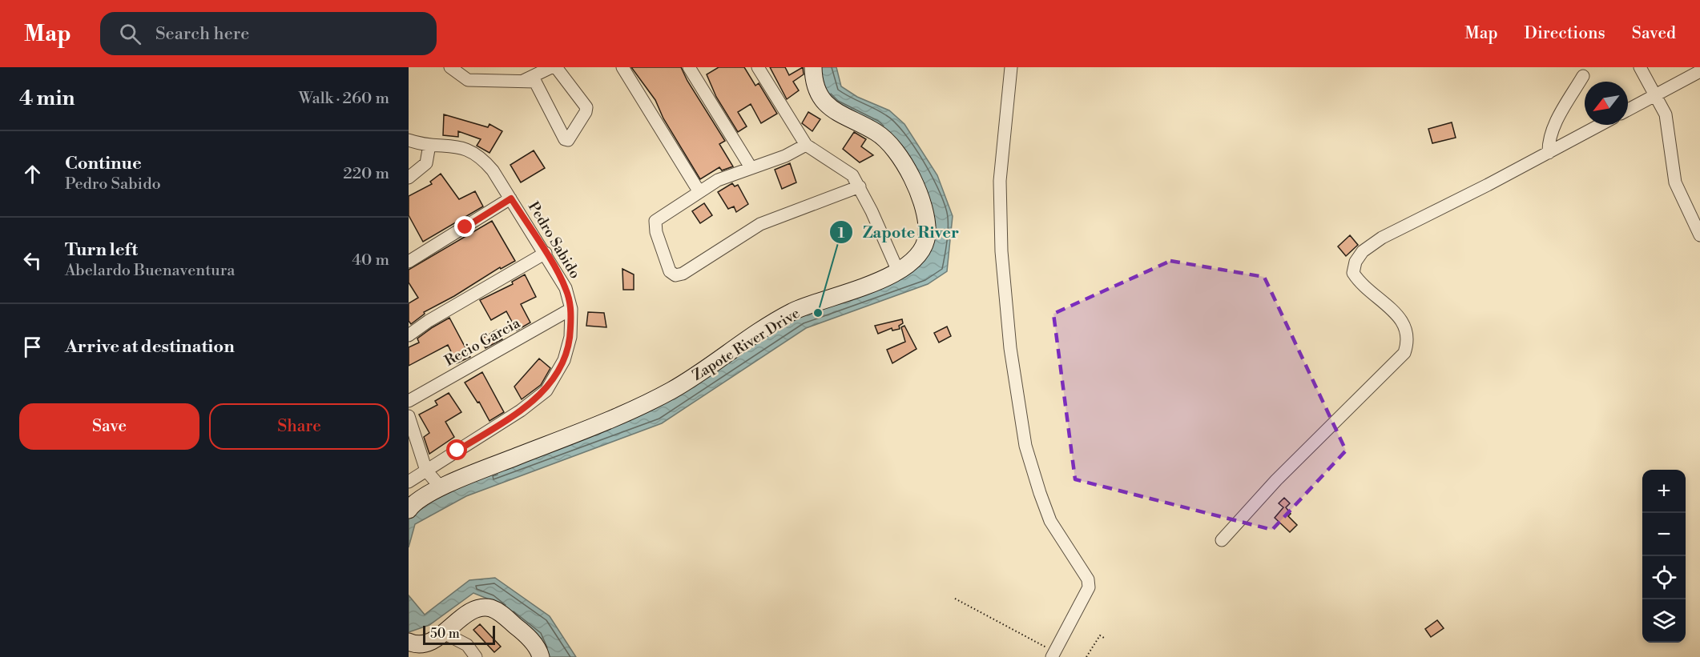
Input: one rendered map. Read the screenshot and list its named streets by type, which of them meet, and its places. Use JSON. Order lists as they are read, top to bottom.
{
  "streets": {
    "main road": ["Zapote River Drive"],
    "street": ["Pedro Sabido", "Recio Garcia"]
  },
  "crossings": [
    ["Pedro Sabido", "Recio Garcia"]
  ],
  "places": ["Zapote River"],
  "scale_bar": "50 m",
  "north": "bottom left",
  "page": {
    "header": "Map",
    "search": "Search here",
    "nav": ["Map", "Directions", "Saved"],
    "heading": ["4 min", "Walk · 260 m"],
    "list": [
      ["Continue", "Pedro Sabido", "220 m"],
      ["Turn left", "Abelardo Buenaventura", "40 m"],
      "Arrive at destination"
    ],
    "buttons": ["Save", "Share"],
    "map_buttons": ["+", "−"],
    "scale": "50 m"
  }
}
